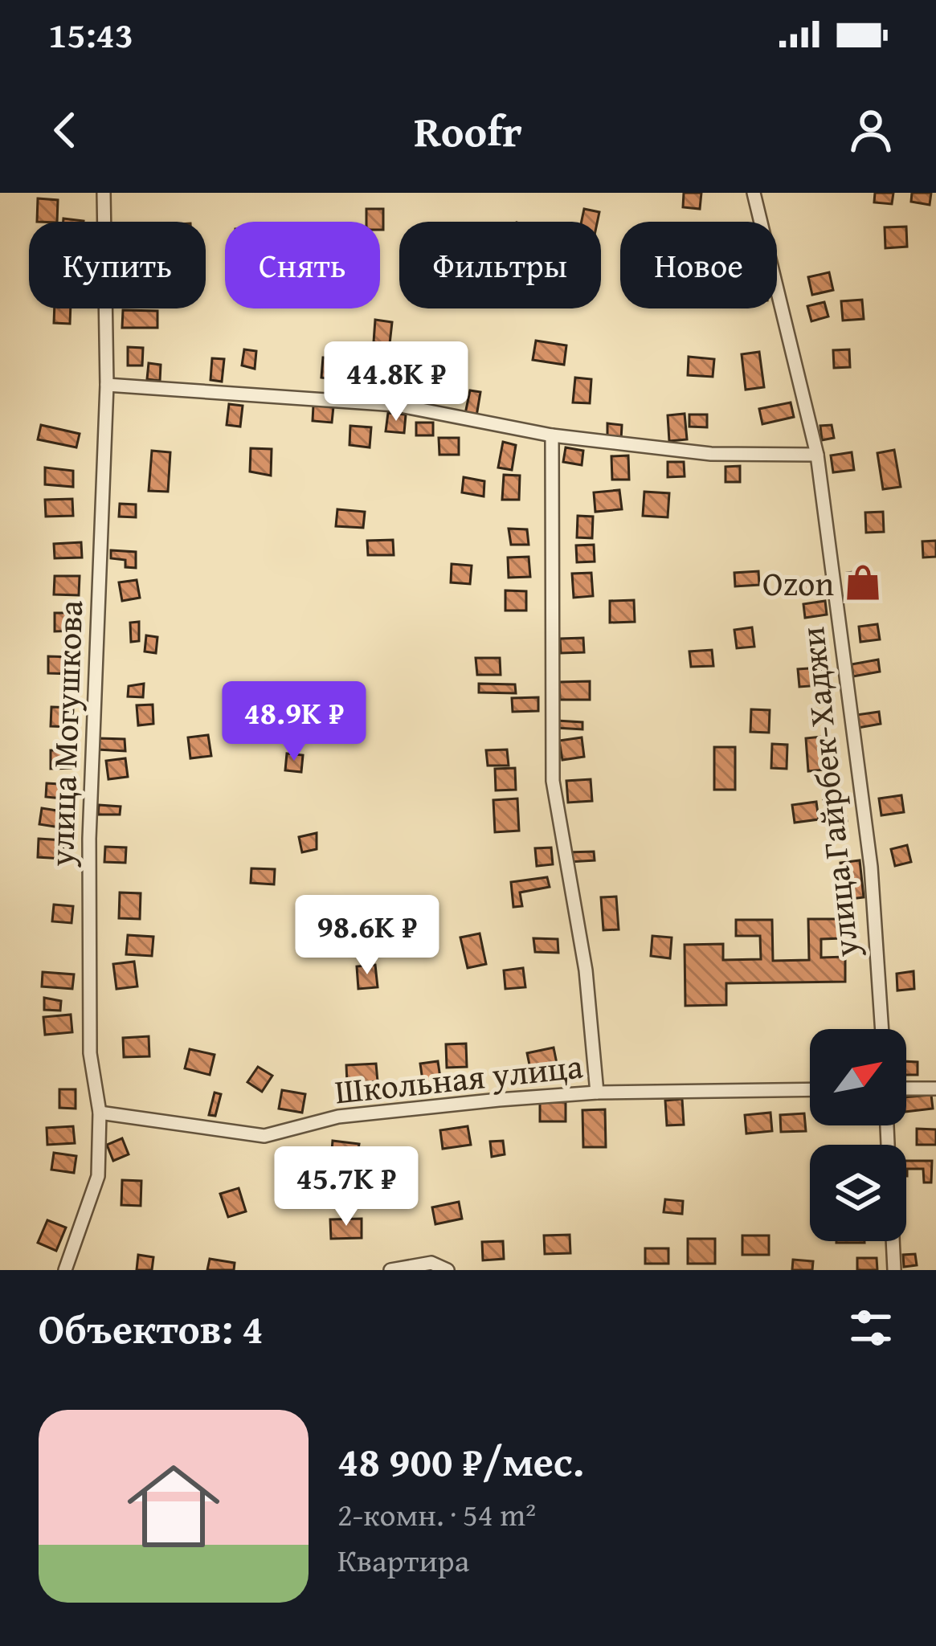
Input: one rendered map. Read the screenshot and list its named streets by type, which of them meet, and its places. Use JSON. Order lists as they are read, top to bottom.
{
  "streets": {
    "street": ["улица Могушкова", "улица Гайрбек-Хаджи", "Школьная улица"]
  },
  "crossings": [
    ["улица Могушкова", "Школьная улица"]
  ],
  "places": {
    "shop": ["Ozon"]
  },
  "north": "top right",
  "page": {
    "status": "15:43",
    "header": "Roofr",
    "chip": [
      "Купить",
      "Снять",
      "Фильтры",
      "Новое"
    ],
    "price": [
      "44.8K ₽",
      "48.9K ₽",
      "98.6K ₽",
      "45.7K ₽"
    ],
    "heading": "Объектов: 4",
    "list": [
      {
        "name": "48 900 ₽/мес.",
        "note": "2-комн. · 54 m² · Квартира"
      }
    ]
  }
}
